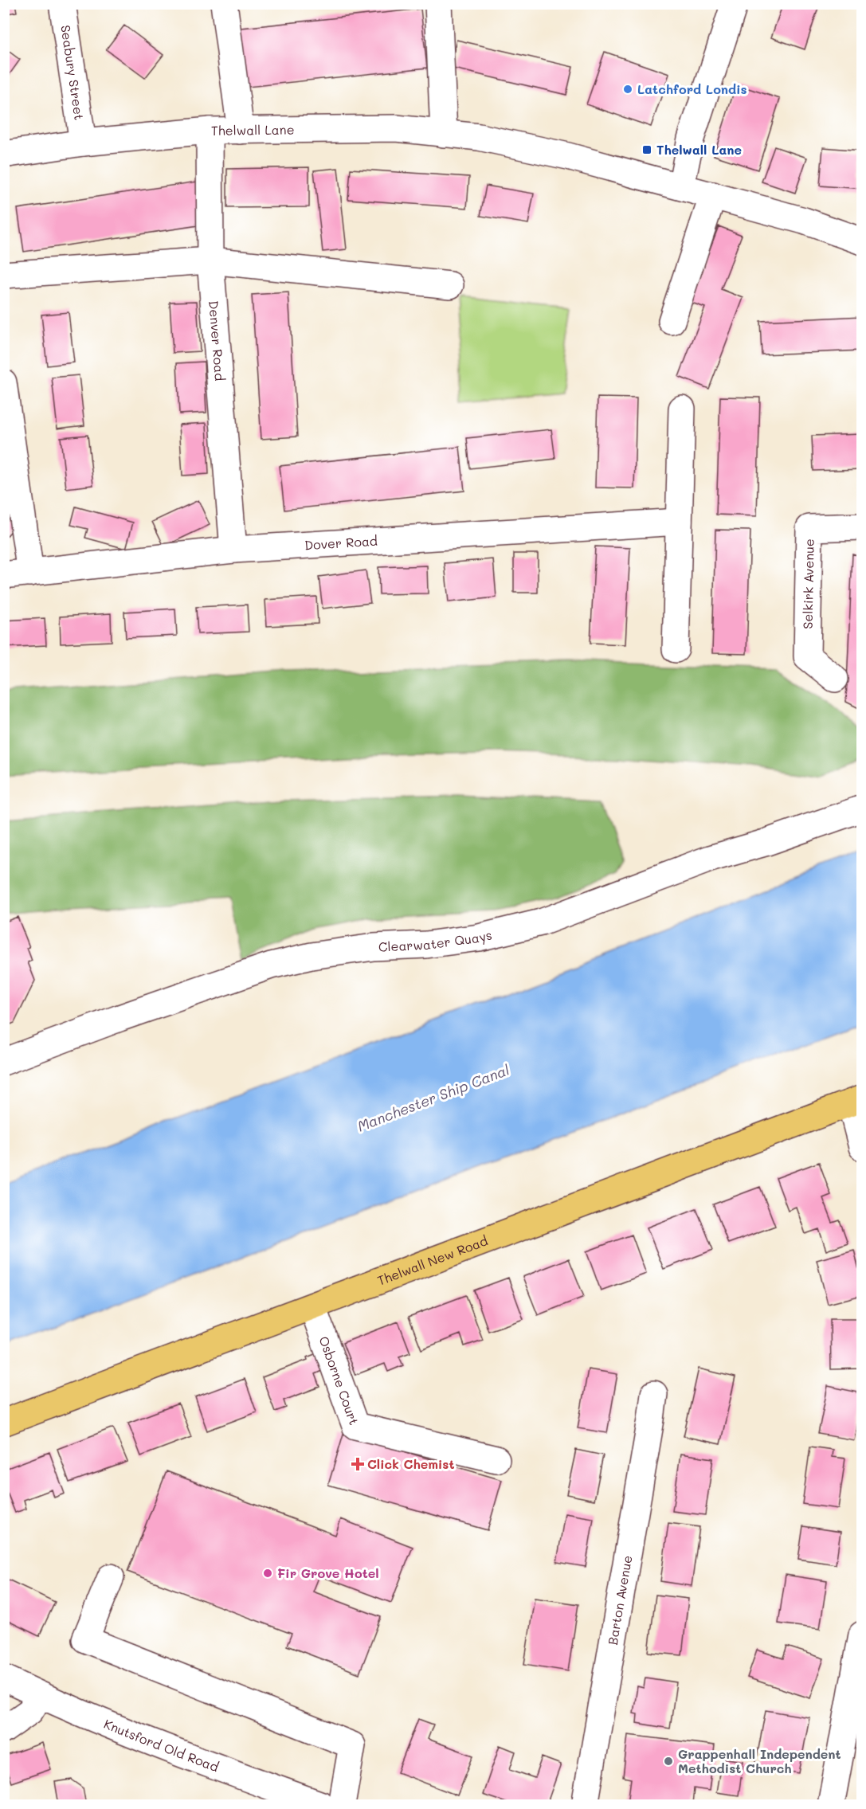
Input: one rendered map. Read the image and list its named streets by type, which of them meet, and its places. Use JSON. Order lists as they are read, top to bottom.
{
  "streets": {
    "main road": ["Thelwall New Road"],
    "street": [
      "Seabury Street",
      "Thelwall Lane",
      "Denver Road",
      "Dover Road",
      "Selkirk Avenue",
      "Clearwater Quays",
      "Osborne Court",
      "Barton Avenue",
      "Knutsford Old Road"
    ]
  },
  "crossings": [
    ["Seabury Street", "Thelwall Lane"],
    ["Thelwall Lane", "Denver Road"],
    ["Denver Road", "Dover Road"],
    ["Thelwall New Road", "Osborne Court"]
  ],
  "water": ["Manchester Ship Canal"],
  "places": {
    "other": ["Latchford Londis", "Fir Grove Hotel", "Grappenhall Independent Methodist Church"],
    "transit": ["Thelwall Lane"],
    "health": ["Click Chemist"]
  }
}
